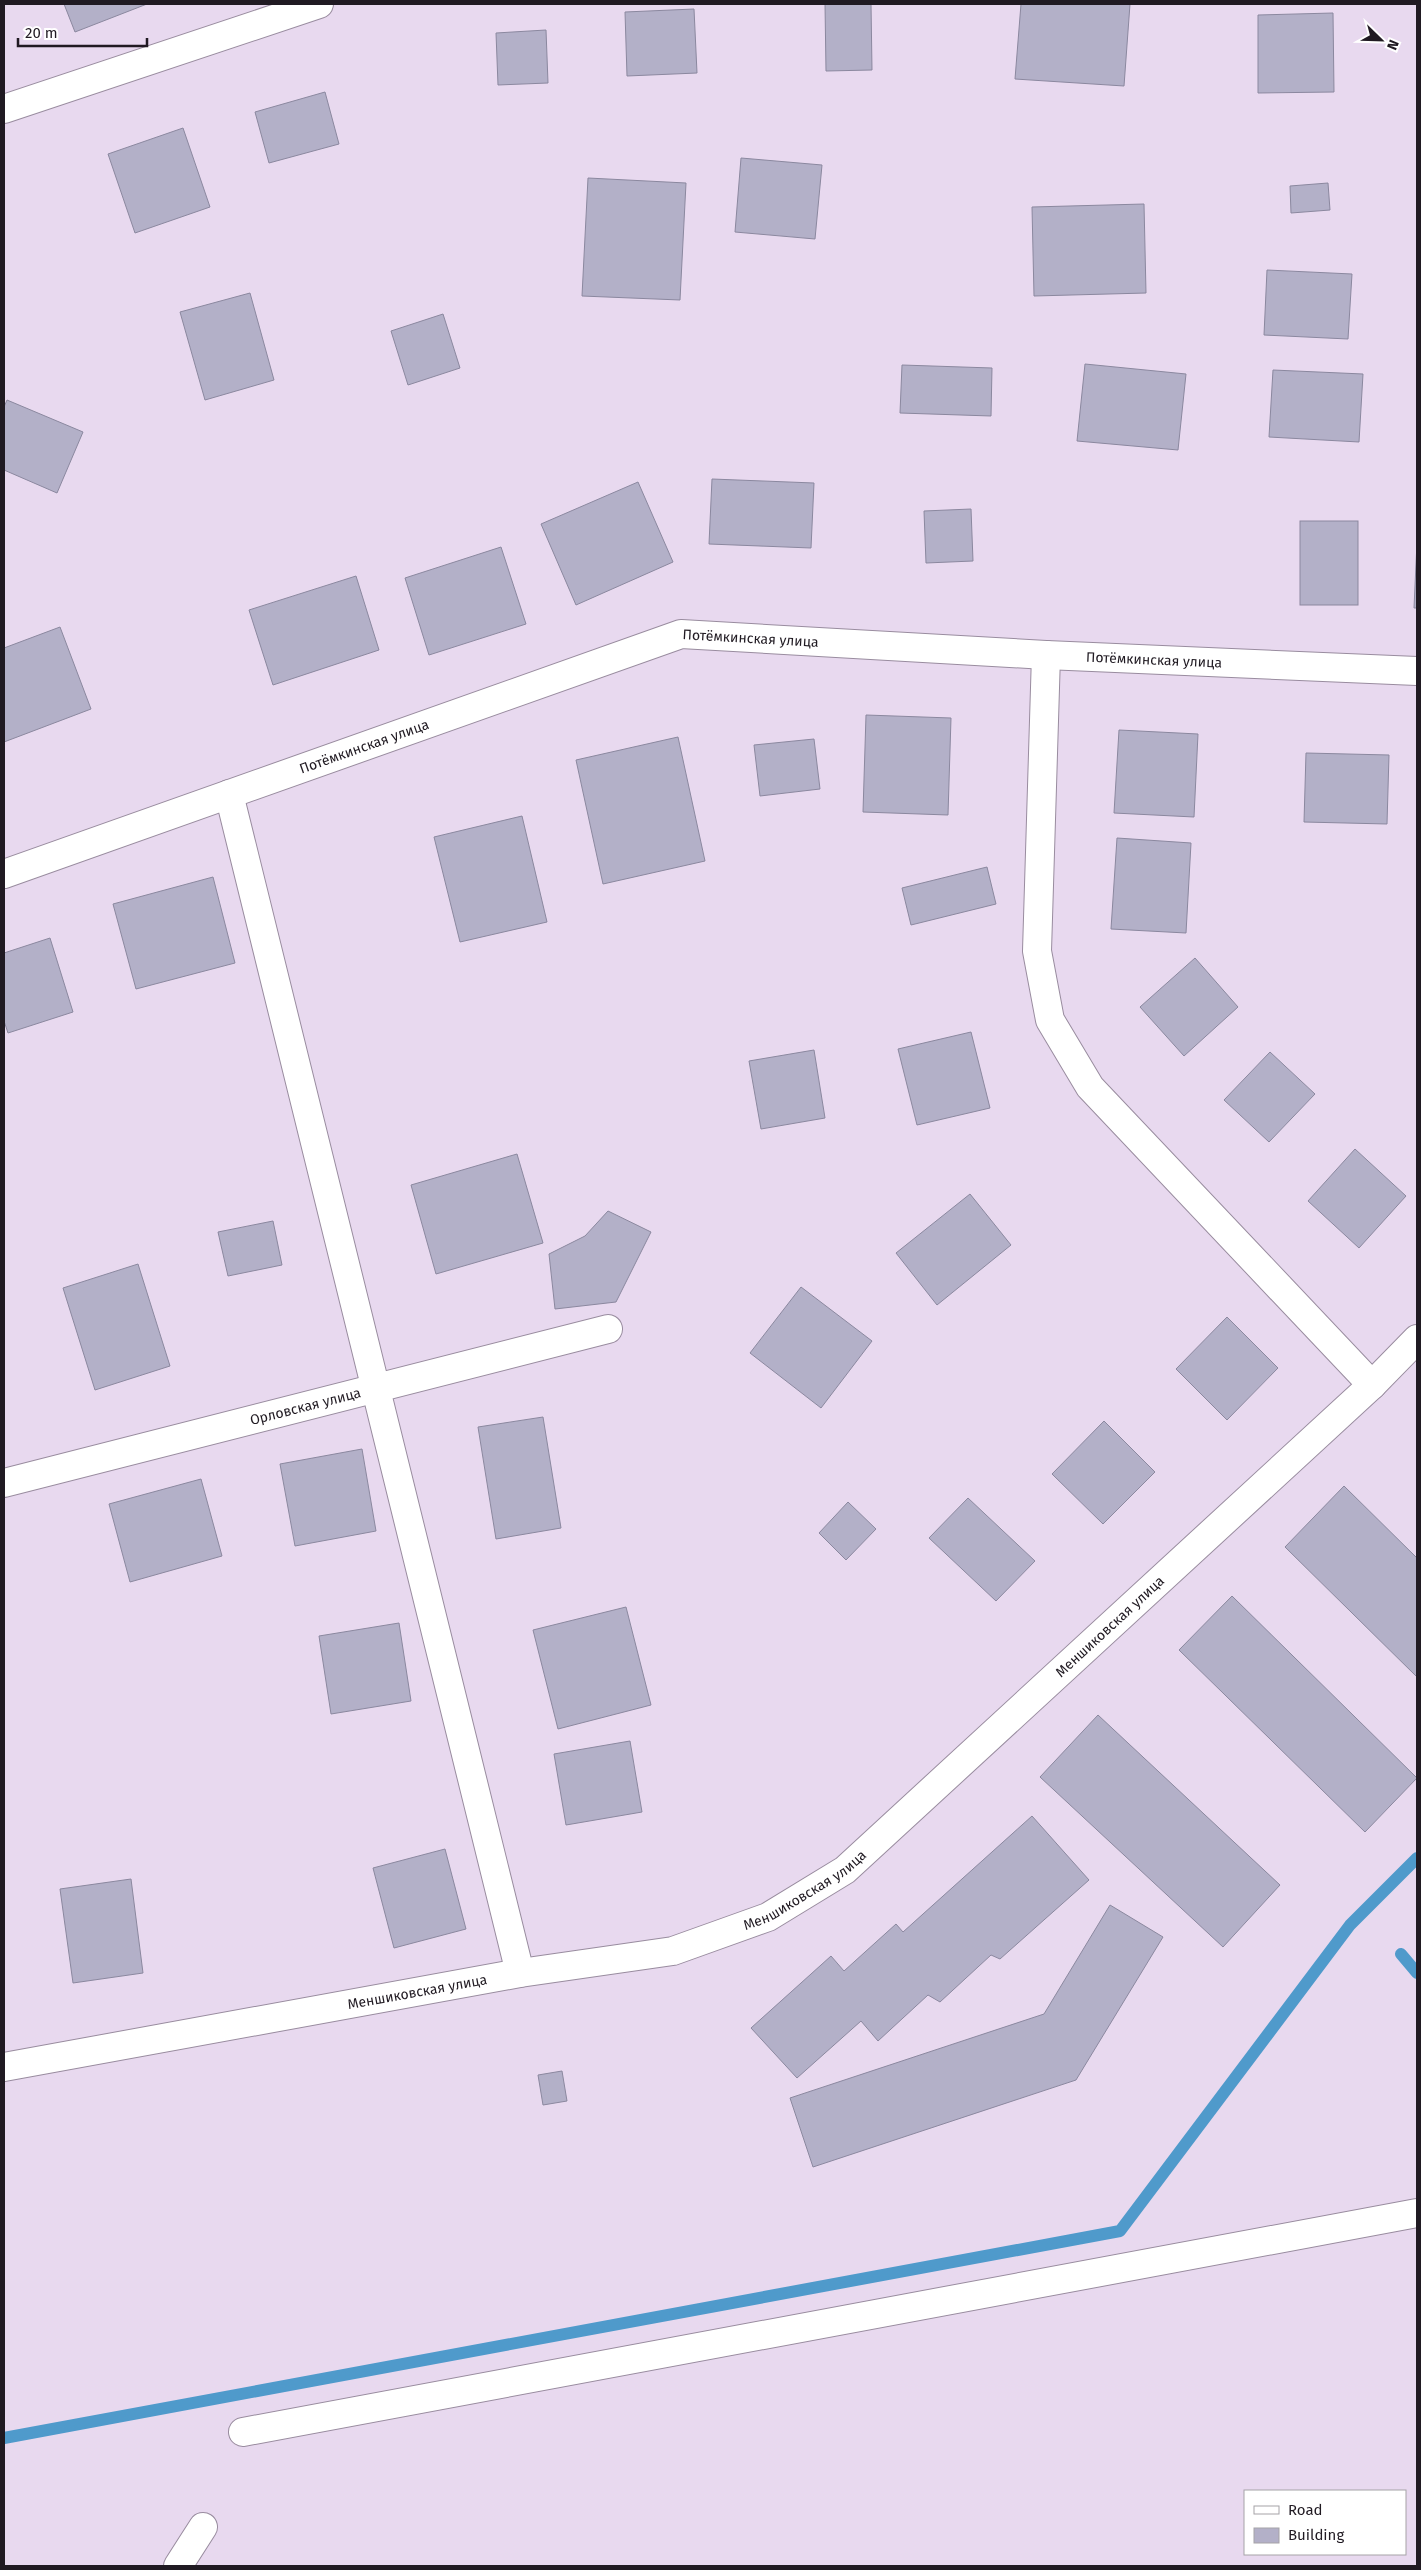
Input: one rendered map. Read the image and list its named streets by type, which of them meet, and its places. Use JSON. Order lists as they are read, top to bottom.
{
  "streets": {
    "street": ["Потёмкинская улица", "Орловская улица", "Меншиковская улица"]
  },
  "legend": ["Road", "Building"],
  "scale_bar": "20 m",
  "north": "bottom right"
}
